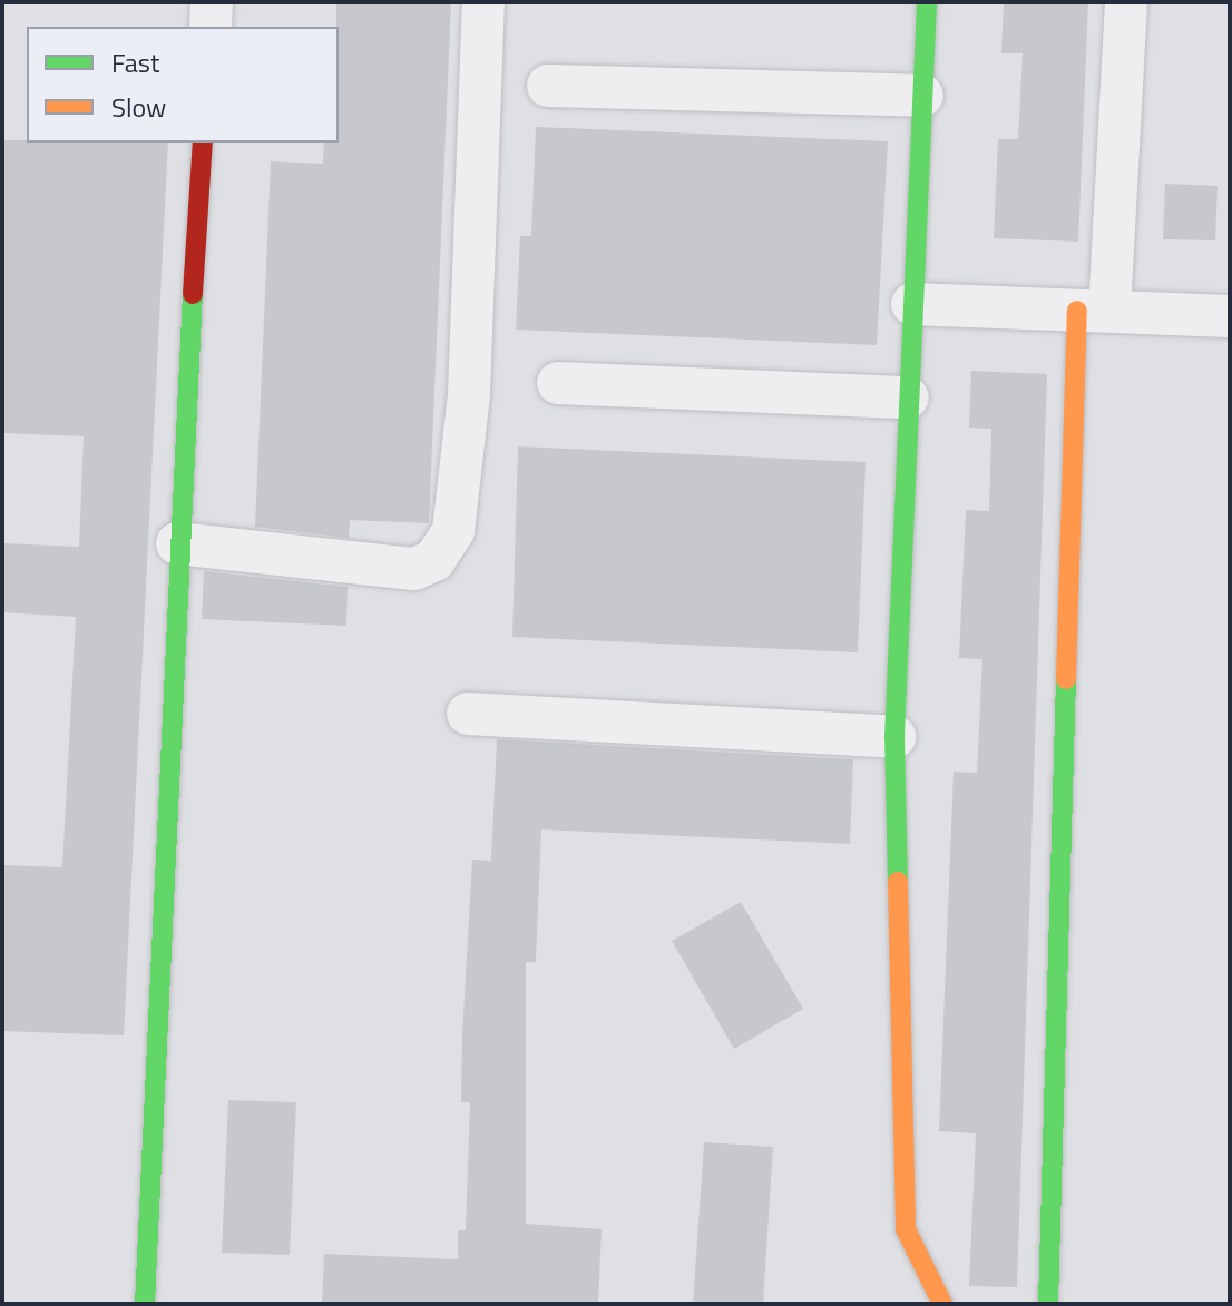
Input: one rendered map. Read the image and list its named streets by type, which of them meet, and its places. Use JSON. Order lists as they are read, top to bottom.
{
  "legend": ["Fast", "Slow"]
}
